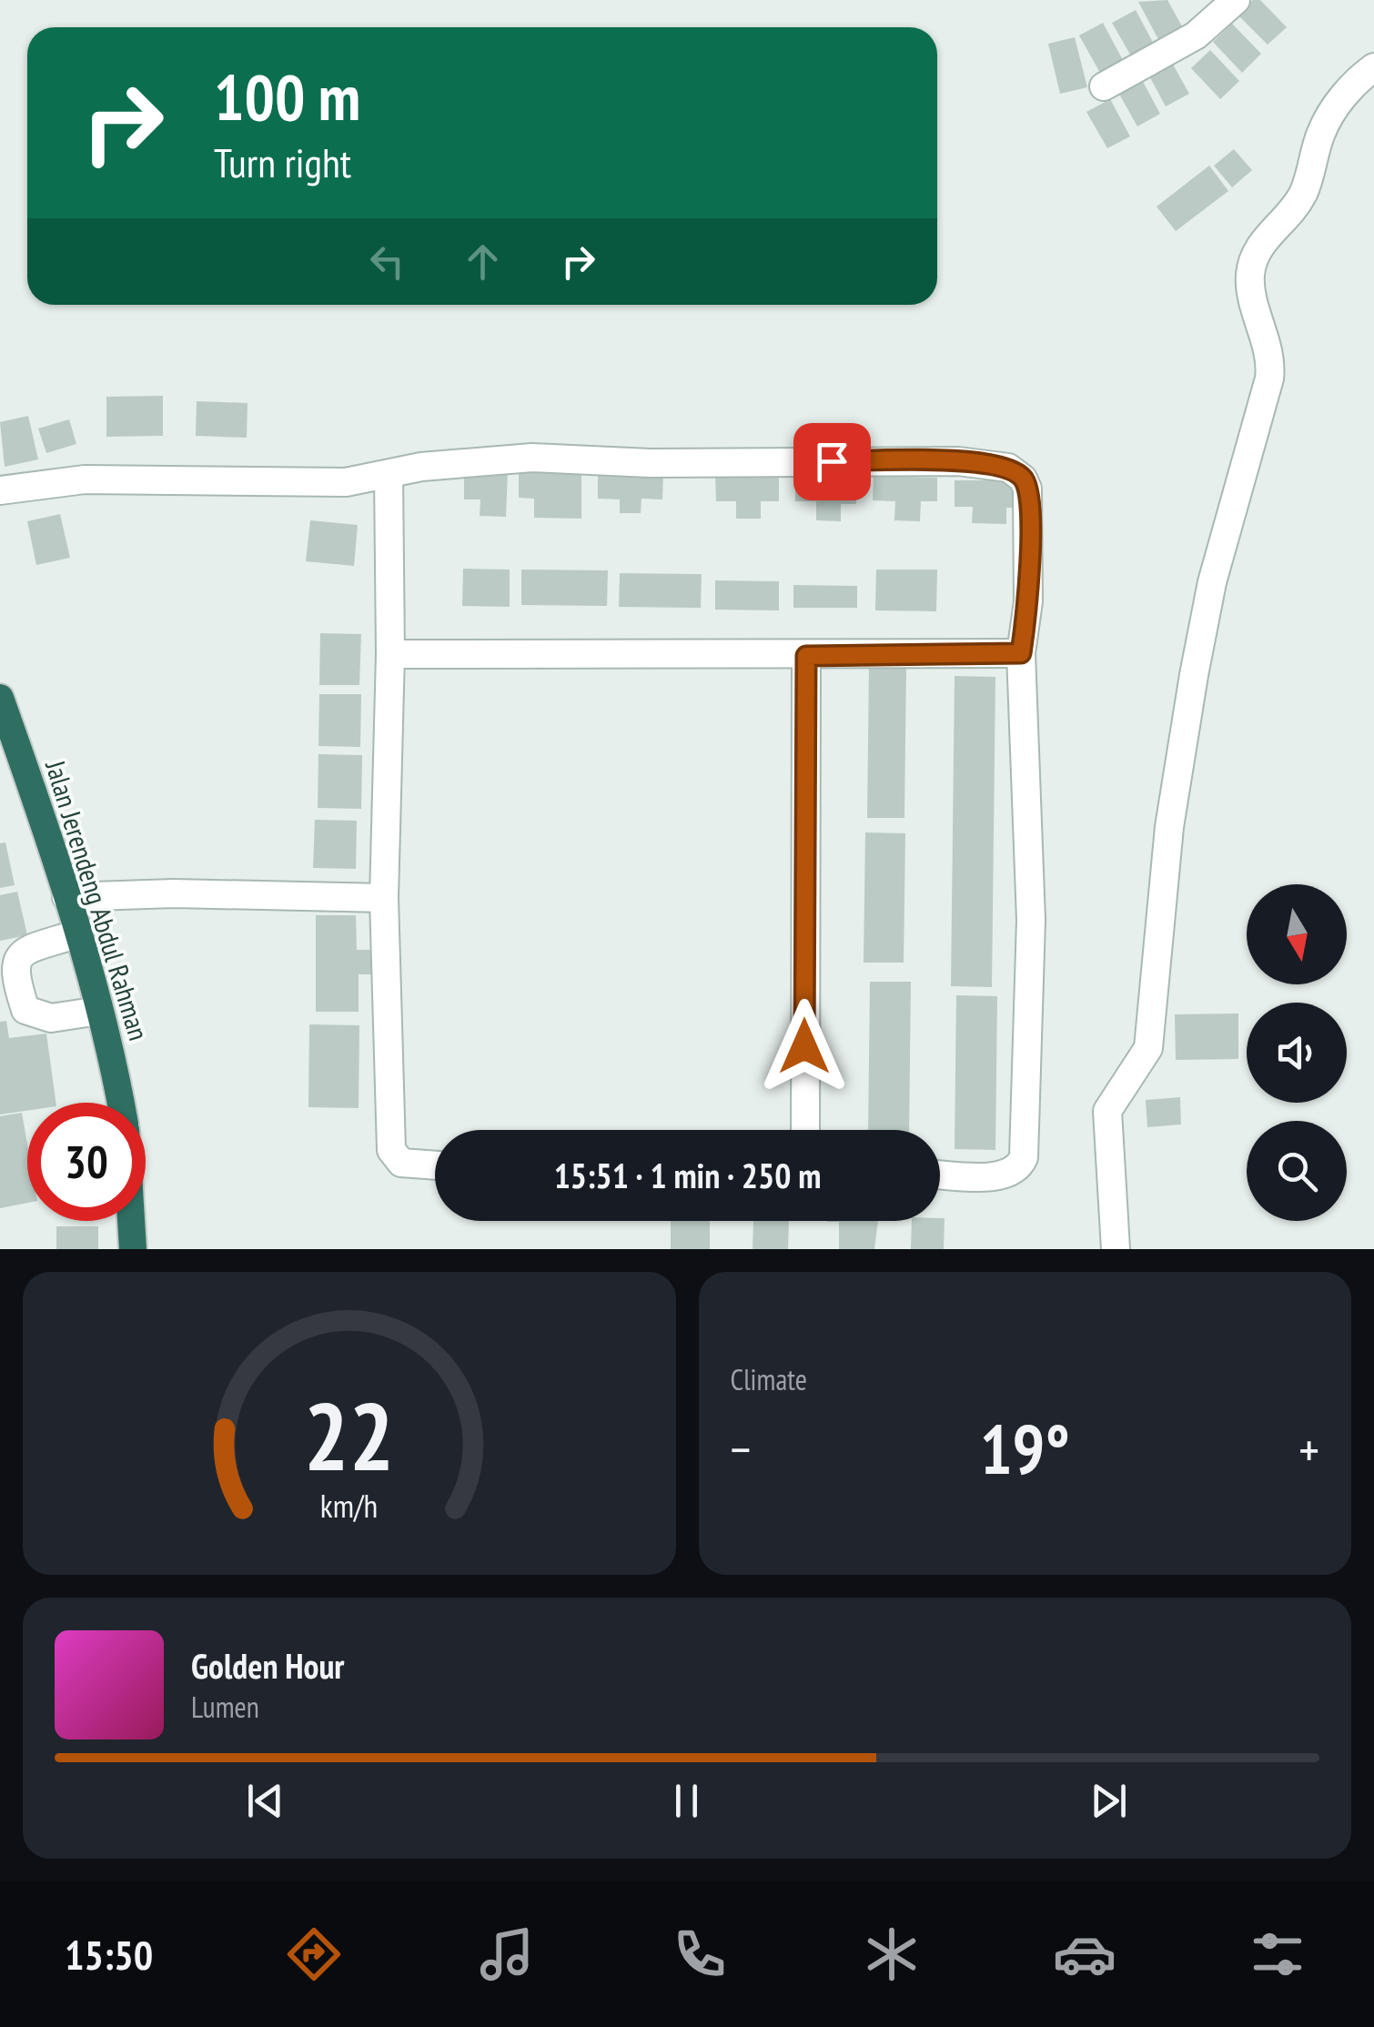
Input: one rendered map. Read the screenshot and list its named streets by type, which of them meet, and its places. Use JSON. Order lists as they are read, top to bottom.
{
  "streets": {
    "highway": ["Jalan Jerendeng Abdul Rahman"]
  },
  "north": "bottom",
  "page": {
    "turn": ["100 m", "Turn right"],
    "limit": "30",
    "trip": "15:51 · 1 min · 250 m",
    "tile": "Climate",
    "heat": ["−", "19°", "+"],
    "song": ["Golden Hour", "Lumen"],
    "tabs": "15:50",
    "gauge": ["22", "km/h"]
  }
}
